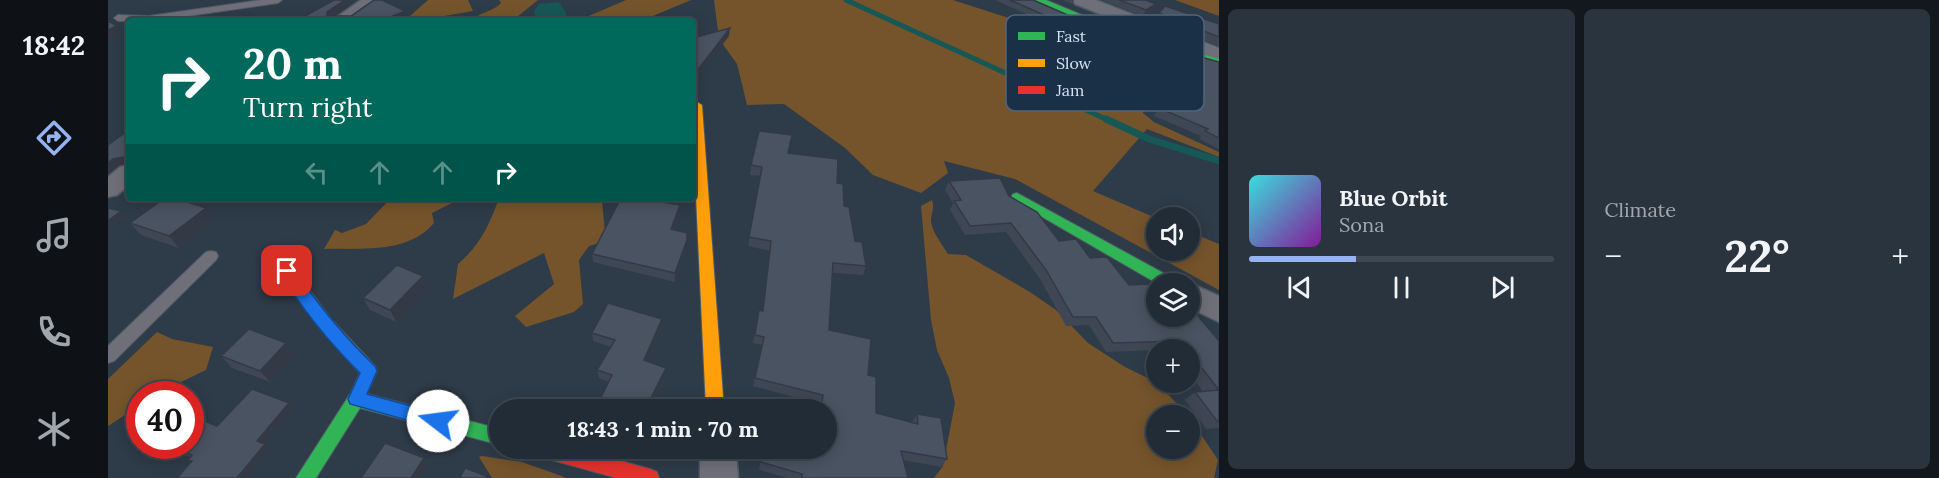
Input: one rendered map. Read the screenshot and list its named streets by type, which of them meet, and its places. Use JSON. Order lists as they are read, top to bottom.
{
  "legend": ["Fast", "Slow", "Jam"],
  "page": {
    "tabs": "18:42",
    "tile": "Climate",
    "turn": ["20 m", "Turn right"],
    "song": ["Blue Orbit", "Sona"],
    "map_buttons": ["+", "−"],
    "heat": ["−", "22°", "+"],
    "limit": "40",
    "trip": "18:43 · 1 min · 70 m"
  }
}
